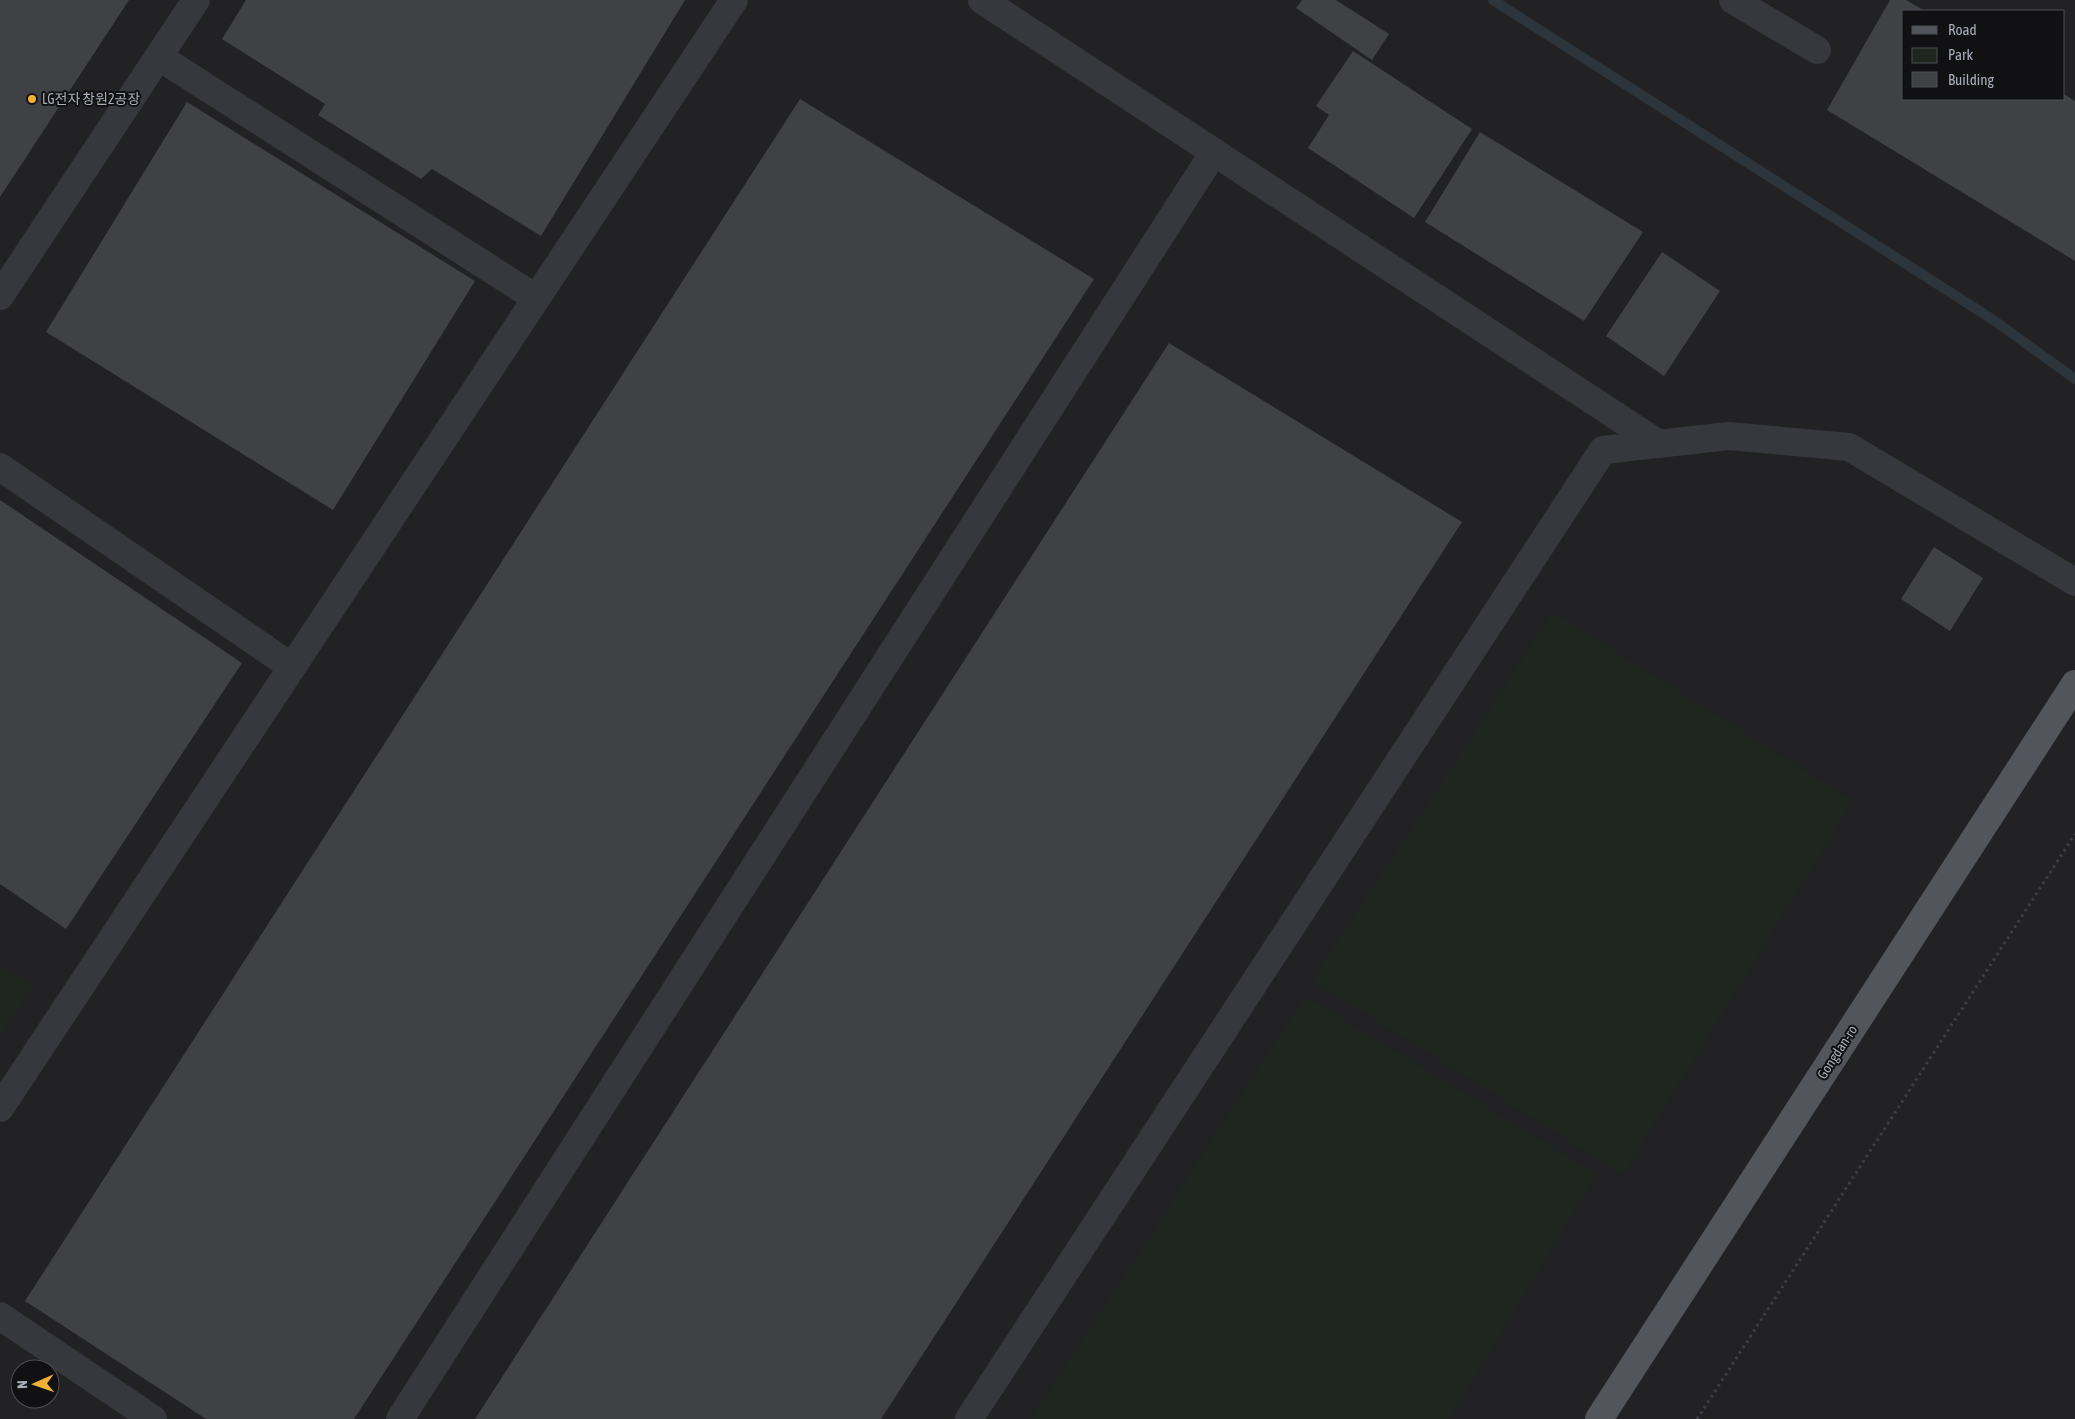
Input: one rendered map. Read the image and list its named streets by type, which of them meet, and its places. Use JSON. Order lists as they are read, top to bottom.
{
  "streets": {
    "main road": ["Gongdan-ro"]
  },
  "places": ["LG전자 창원2공장"],
  "legend": ["Road", "Park", "Building"],
  "north": "left"
}
